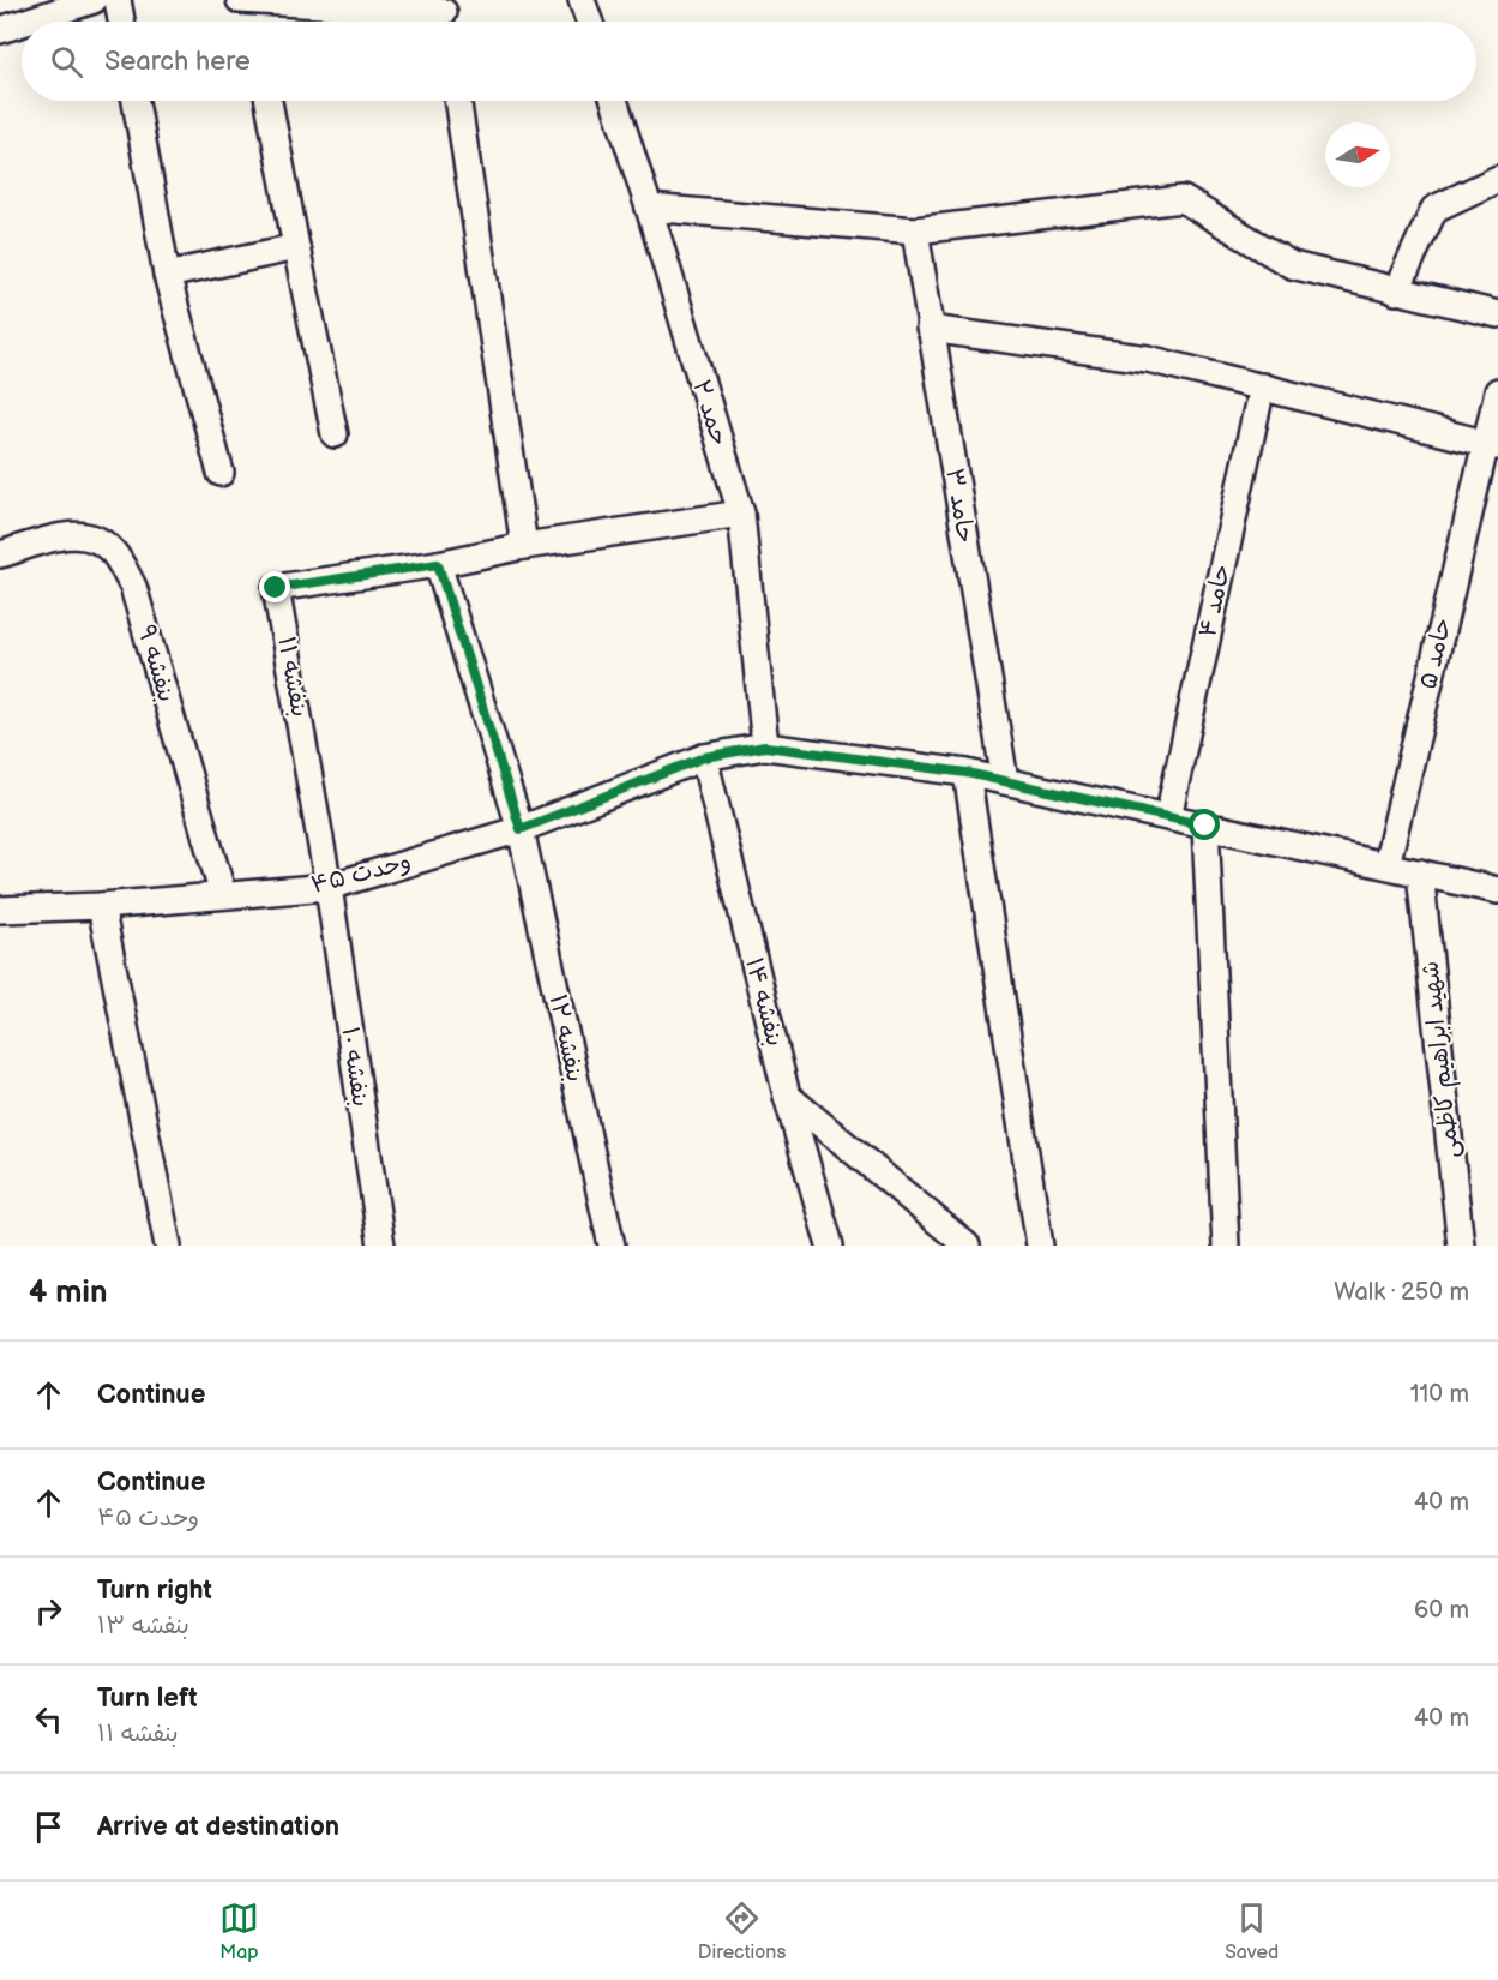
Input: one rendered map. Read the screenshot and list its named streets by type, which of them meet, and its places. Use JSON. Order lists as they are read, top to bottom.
{
  "streets": {
    "street": [
      "حمد ۲",
      "حامد ۳",
      "حامد ۴",
      "حامد ۵",
      "بنفشه ۹",
      "بنفشه ۱۱",
      "وحدت ۴۵",
      "بنفشه ۱۴",
      "بنفشه ۱۲",
      "شهید ابراهیم کاظمی",
      "بنفشه ۱۰"
    ]
  },
  "crossings": [
    ["حمد ۲", "بنفشه ۱۱"],
    ["حمد ۲", "وحدت ۴۵"],
    ["حامد ۳", "وحدت ۴۵"],
    ["حامد ۴", "وحدت ۴۵"],
    ["حامد ۵", "وحدت ۴۵"],
    ["بنفشه ۹", "وحدت ۴۵"],
    ["بنفشه ۱۱", "وحدت ۴۵"],
    ["بنفشه ۱۱", "بنفشه ۱۲"],
    ["بنفشه ۱۱", "بنفشه ۱۰"],
    ["وحدت ۴۵", "بنفشه ۱۴"],
    ["وحدت ۴۵", "بنفشه ۱۲"],
    ["وحدت ۴۵", "شهید ابراهیم کاظمی"],
    ["وحدت ۴۵", "بنفشه ۱۰"]
  ],
  "north": "right",
  "page": {
    "search": "Search here",
    "heading": ["4 min", "Walk · 250 m"],
    "list": [
      ["Continue", "110 m"],
      ["Continue", "وحدت ۴۵", "40 m"],
      ["Turn right", "بنفشه ۱۳", "60 m"],
      ["Turn left", "بنفشه ۱۱", "40 m"],
      "Arrive at destination"
    ],
    "nav": ["Map", "Directions", "Saved"]
  }
}
